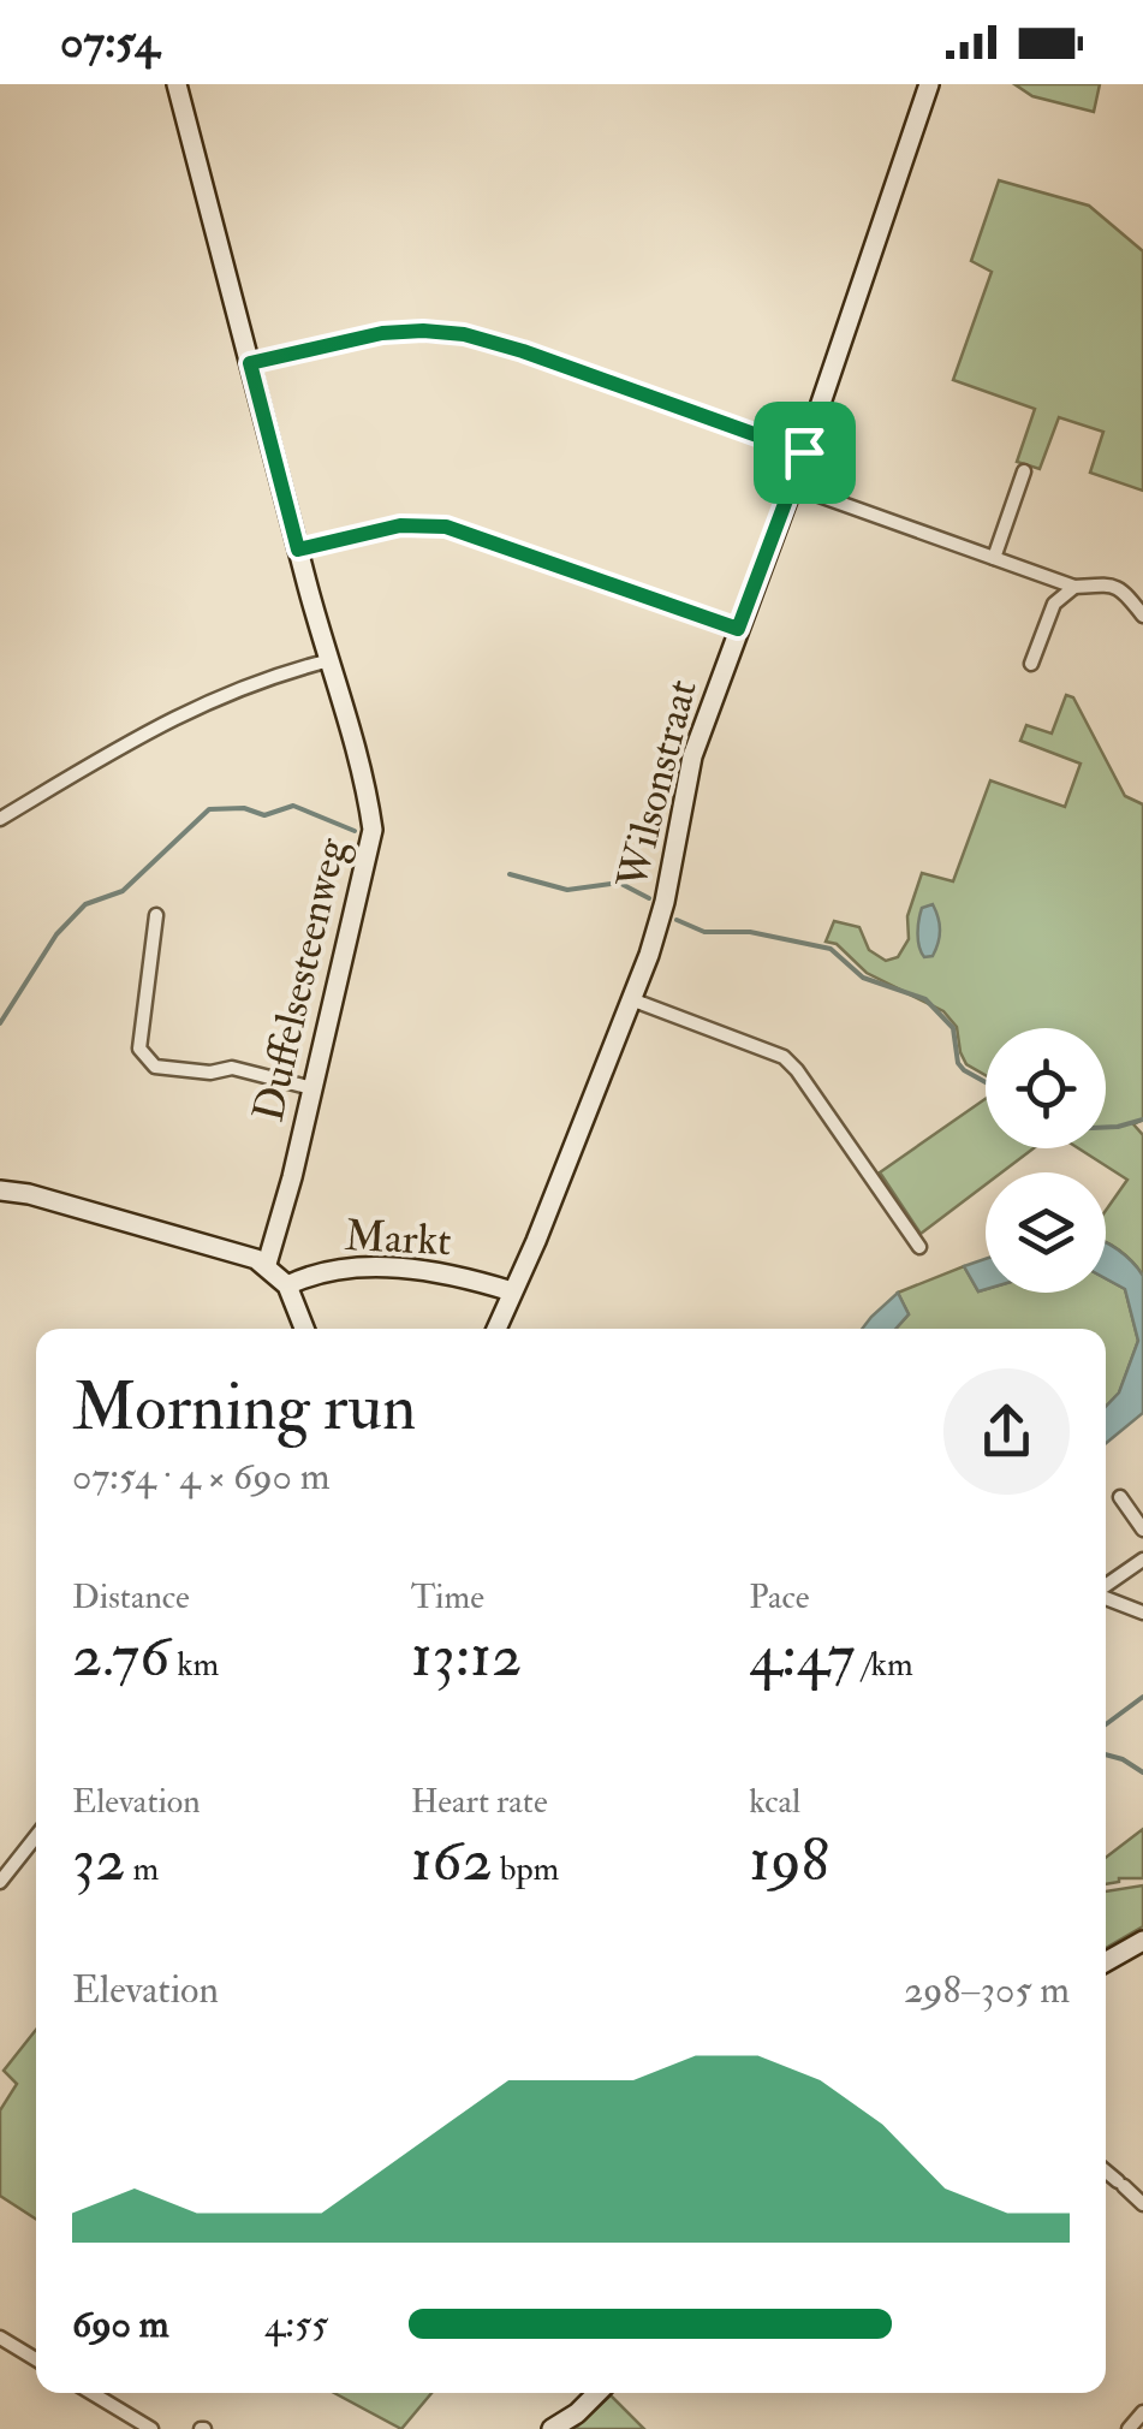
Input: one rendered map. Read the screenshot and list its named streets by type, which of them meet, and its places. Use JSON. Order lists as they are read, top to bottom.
{
  "streets": {
    "street": ["Wilsonstraat", "Duffelsesteenweg", "Markt"]
  },
  "crossings": [
    ["Wilsonstraat", "Markt"]
  ],
  "page": {
    "status": "07:54",
    "heading": ["Morning run", "07:54 · 4 × 690 m"],
    "stats": [
      ["Distance", "2.76 km"],
      ["Time", "13:12"],
      ["Pace", "4:47 /km"],
      ["Elevation", "32 m"],
      ["Heart rate", "162 bpm"],
      ["kcal", "198"]
    ],
    "chart": ["Elevation", "298–305 m"],
    "list": [
      {
        "name": "690 m",
        "note": "4:55"
      }
    ]
  }
}
